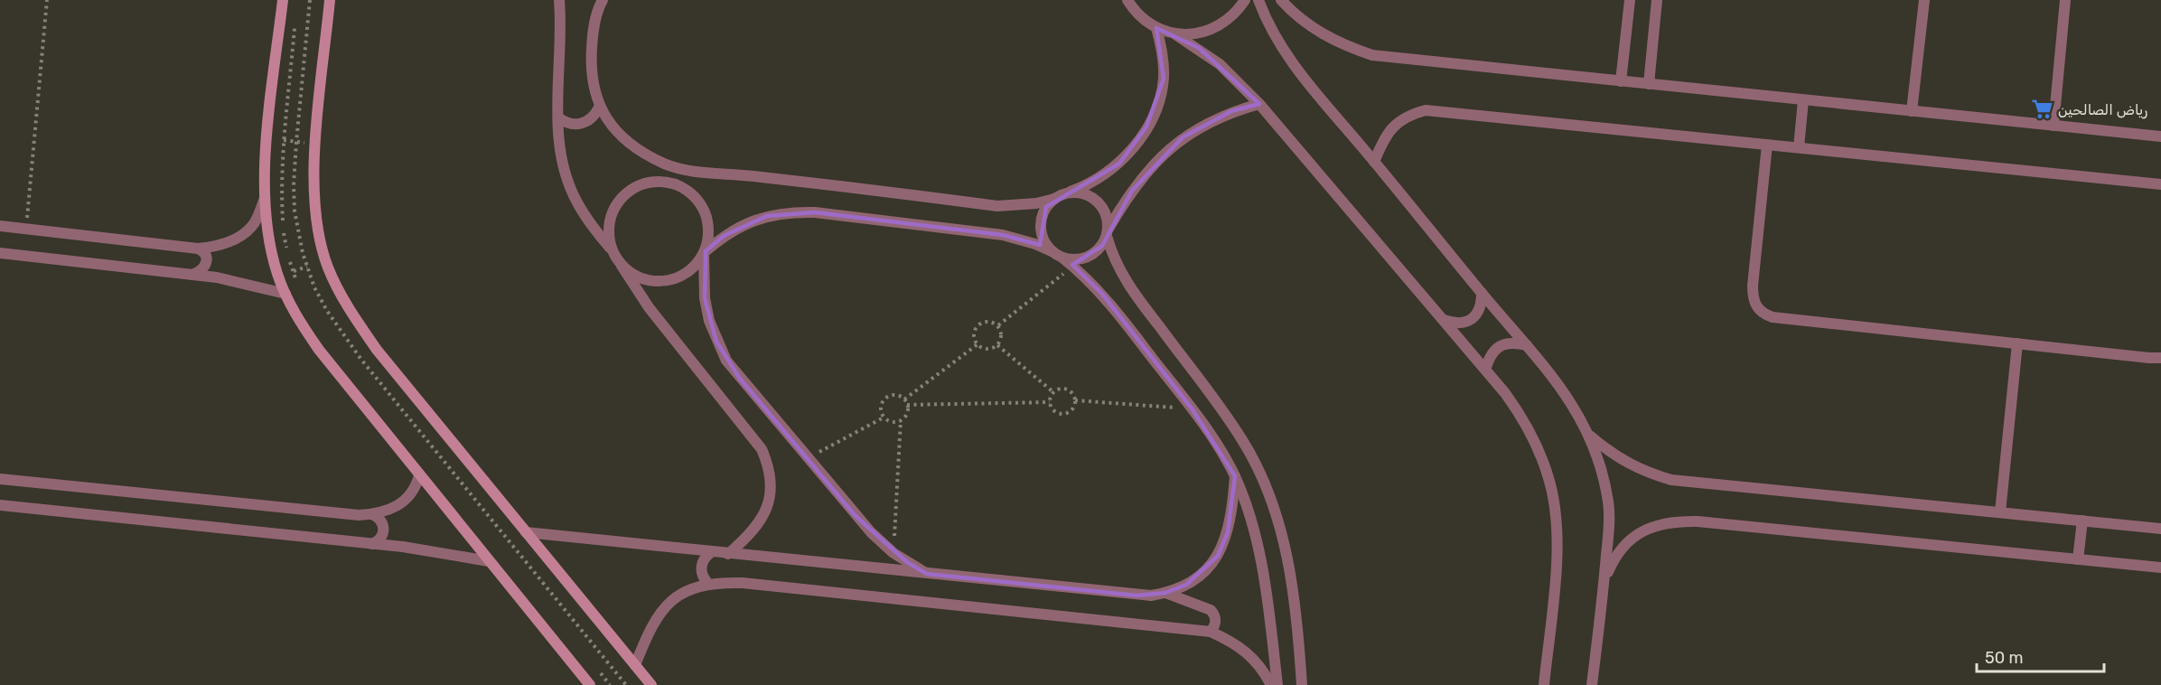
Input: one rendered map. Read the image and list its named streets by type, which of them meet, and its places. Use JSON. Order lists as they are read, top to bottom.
{
  "places": {
    "supermarket": ["رياض الصالحين"]
  },
  "scale_bar": "50 m"
}
